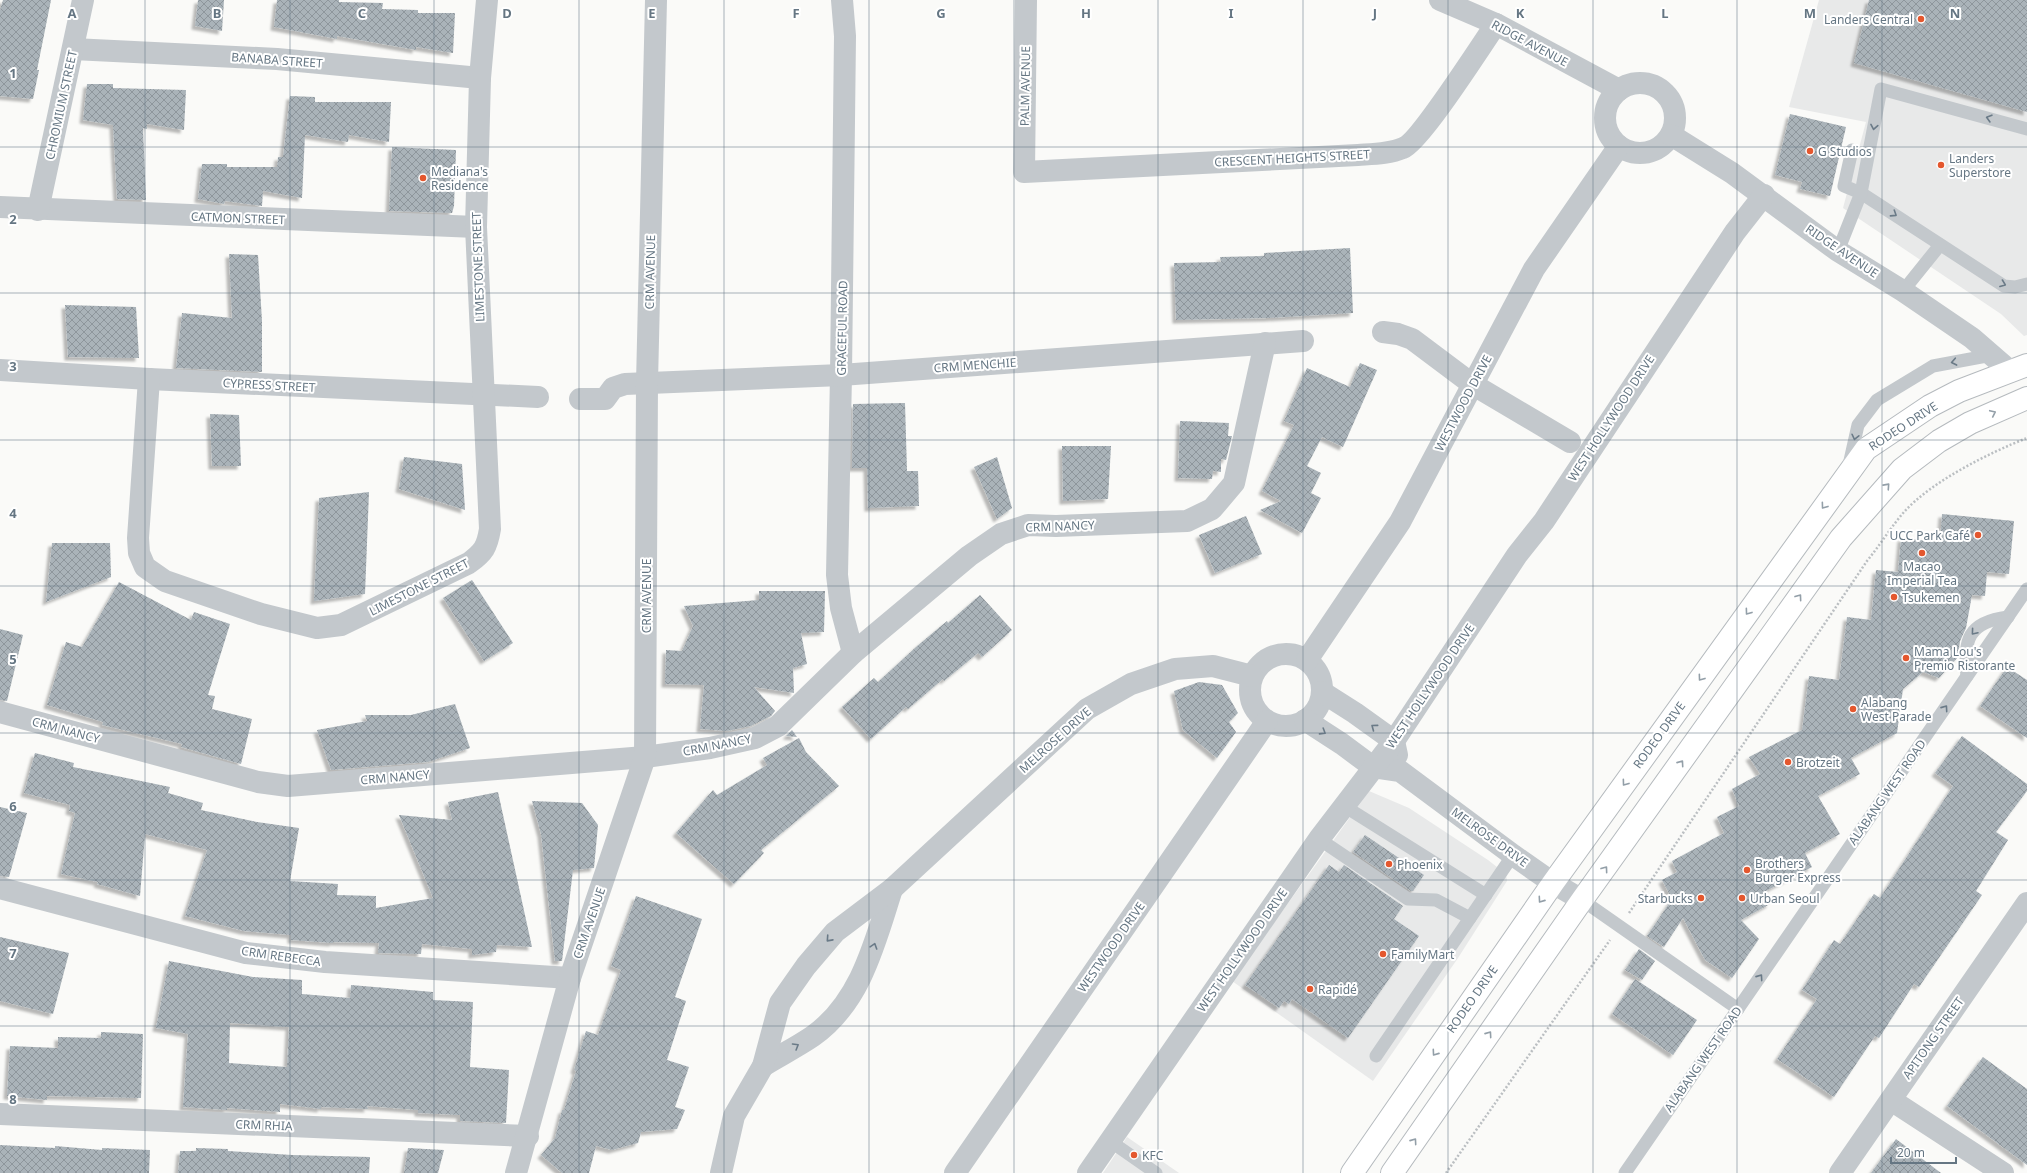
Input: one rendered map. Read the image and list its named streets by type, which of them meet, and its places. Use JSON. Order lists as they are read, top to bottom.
{
  "streets": {
    "main road": ["RODEO DRIVE"],
    "street": [
      "RIDGE AVENUE",
      "BANABA STREET",
      "PALM AVENUE",
      "CHROMIUM STREET",
      "CRESCENT HEIGHTS STREET",
      "CATMON STREET",
      "LIMESTONE STREET",
      "CRM AVENUE",
      "GRACEFUL ROAD",
      "CRM MENCHIE",
      "CYPRESS STREET",
      "WESTWOOD DRIVE",
      "WEST HOLLYWOOD DRIVE",
      "CRM NANCY",
      "MELROSE DRIVE",
      "CRM REBECCA",
      "APITONG STREET",
      "CRM RHIA"
    ],
    "lane": ["ALABANG WEST ROAD"]
  },
  "crossings": [
    ["RIDGE AVENUE", "CRESCENT HEIGHTS STREET"],
    ["RIDGE AVENUE", "WESTWOOD DRIVE"],
    ["RIDGE AVENUE", "WEST HOLLYWOOD DRIVE"],
    ["RIDGE AVENUE", "RODEO DRIVE"],
    ["BANABA STREET", "CHROMIUM STREET"],
    ["BANABA STREET", "LIMESTONE STREET"],
    ["PALM AVENUE", "CRESCENT HEIGHTS STREET"],
    ["CHROMIUM STREET", "CATMON STREET"],
    ["CATMON STREET", "LIMESTONE STREET"],
    ["LIMESTONE STREET", "CYPRESS STREET"],
    ["CRM AVENUE", "CRM MENCHIE"],
    ["CRM AVENUE", "CRM NANCY"],
    ["CRM AVENUE", "CRM REBECCA"],
    ["CRM AVENUE", "CRM RHIA"],
    ["GRACEFUL ROAD", "CRM MENCHIE"],
    ["GRACEFUL ROAD", "CRM NANCY"],
    ["CRM MENCHIE", "CRM NANCY"],
    ["WESTWOOD DRIVE", "MELROSE DRIVE"],
    ["WEST HOLLYWOOD DRIVE", "MELROSE DRIVE"],
    ["RODEO DRIVE", "MELROSE DRIVE"]
  ],
  "one_way": ["ALABANG WEST ROAD"],
  "places": [
    "Landers Central",
    "G Studios",
    "Landers Superstore",
    "Mediana's Residence",
    "UCC Park Café",
    "Macao Imperial Tea",
    "Tsukemen",
    "Mama Lou's Premio Ristorante",
    "Alabang West Parade",
    "Brotzeit",
    "Phoenix",
    "Brothers Burger Express",
    "Starbucks",
    "Urban Seoul",
    "FamilyMart",
    "Rapidé",
    "KFC"
  ],
  "scale_bar": "20 m",
  "grid": {
    "columns": [
      "A",
      "B",
      "C",
      "D",
      "E",
      "F",
      "G",
      "H",
      "I",
      "J",
      "K",
      "L",
      "M",
      "N"
    ],
    "rows": [
      "1",
      "2",
      "3",
      "4",
      "5",
      "6",
      "7",
      "8"
    ]
  }
}
